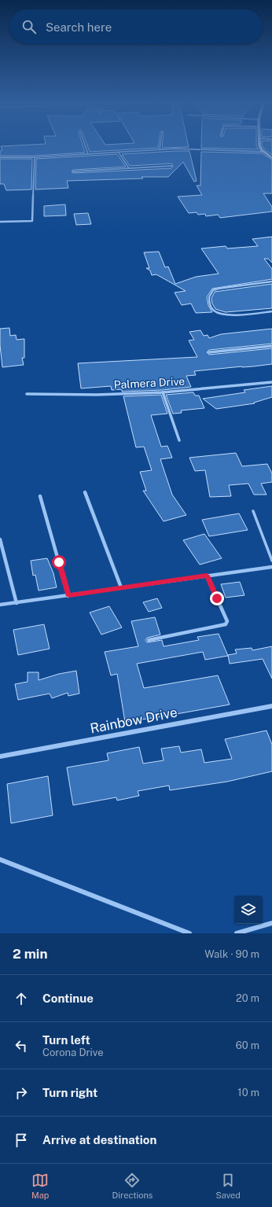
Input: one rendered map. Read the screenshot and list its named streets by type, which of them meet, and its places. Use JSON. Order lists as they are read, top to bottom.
{
  "streets": {
    "street": ["Palmera Drive", "Rainbow Drive"]
  },
  "page": {
    "search": "Search here",
    "heading": ["2 min", "Walk · 90 m"],
    "list": [
      ["Continue", "20 m"],
      ["Turn left", "Corona Drive", "60 m"],
      ["Turn right", "10 m"],
      "Arrive at destination"
    ],
    "nav": ["Map", "Directions", "Saved"]
  }
}
